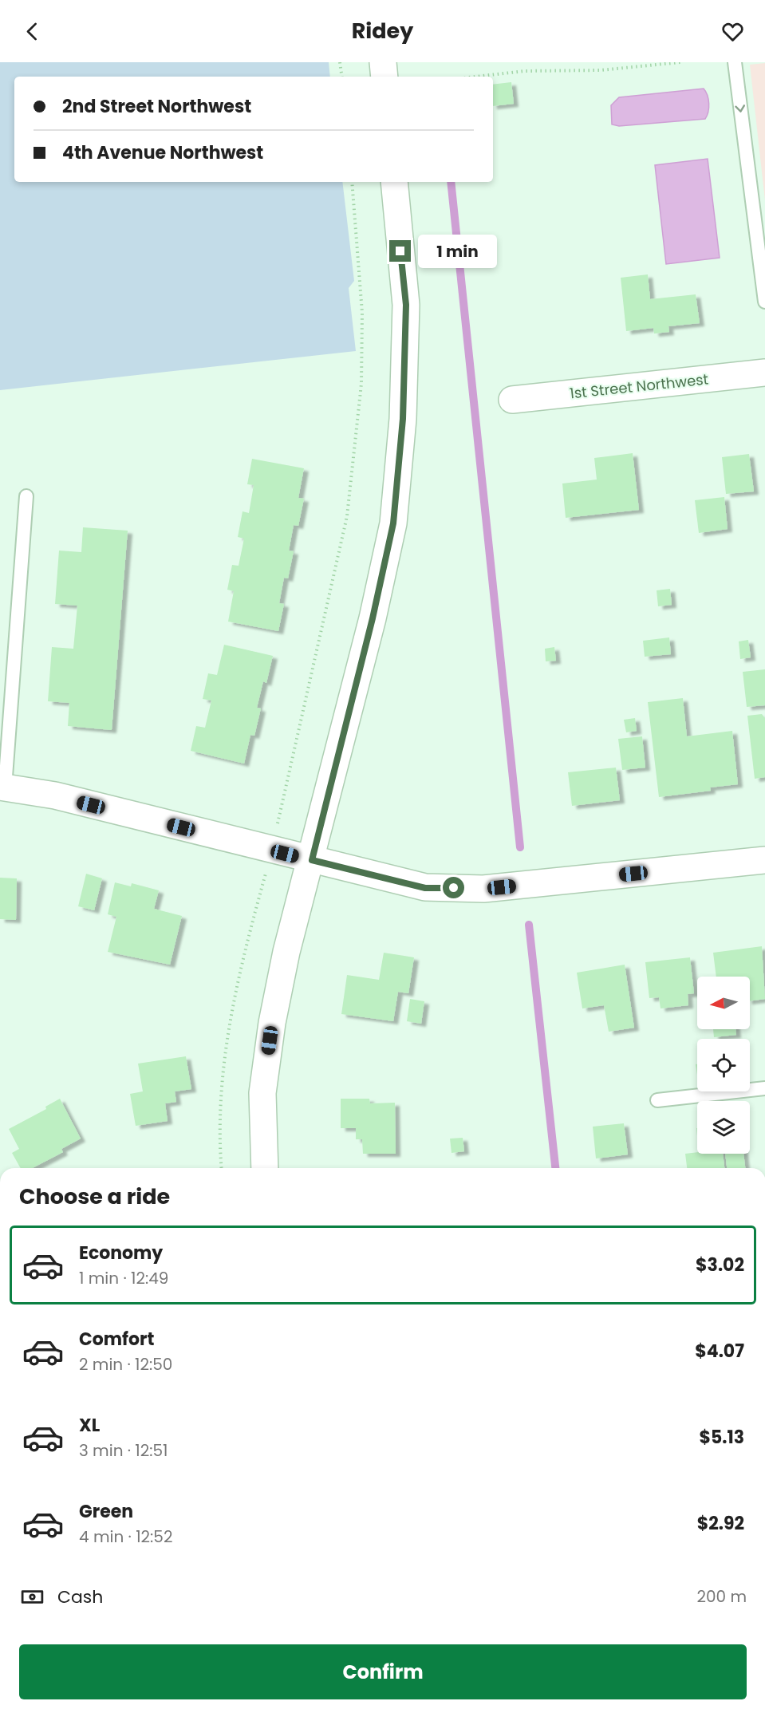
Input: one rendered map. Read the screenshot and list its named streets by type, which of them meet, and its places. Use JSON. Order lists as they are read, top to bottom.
{
  "streets": {
    "street": ["1st Street Northwest"]
  },
  "north": "left",
  "page": {
    "header": "Ridey",
    "banner": ["2nd Street Northwest", "4th Avenue Northwest"],
    "bubble": "1 min",
    "heading": "Choose a ride",
    "list": [
      {
        "name": "Economy",
        "note": "1 min · 12:49",
        "value": "$3.02"
      },
      {
        "name": "Comfort",
        "note": "2 min · 12:50",
        "value": "$4.07"
      },
      {
        "name": "XL",
        "note": "3 min · 12:51",
        "value": "$5.13"
      },
      {
        "name": "Green",
        "note": "4 min · 12:52",
        "value": "$2.92"
      }
    ],
    "pay": ["Cash", "200 m"],
    "buttons": "Confirm"
  }
}
